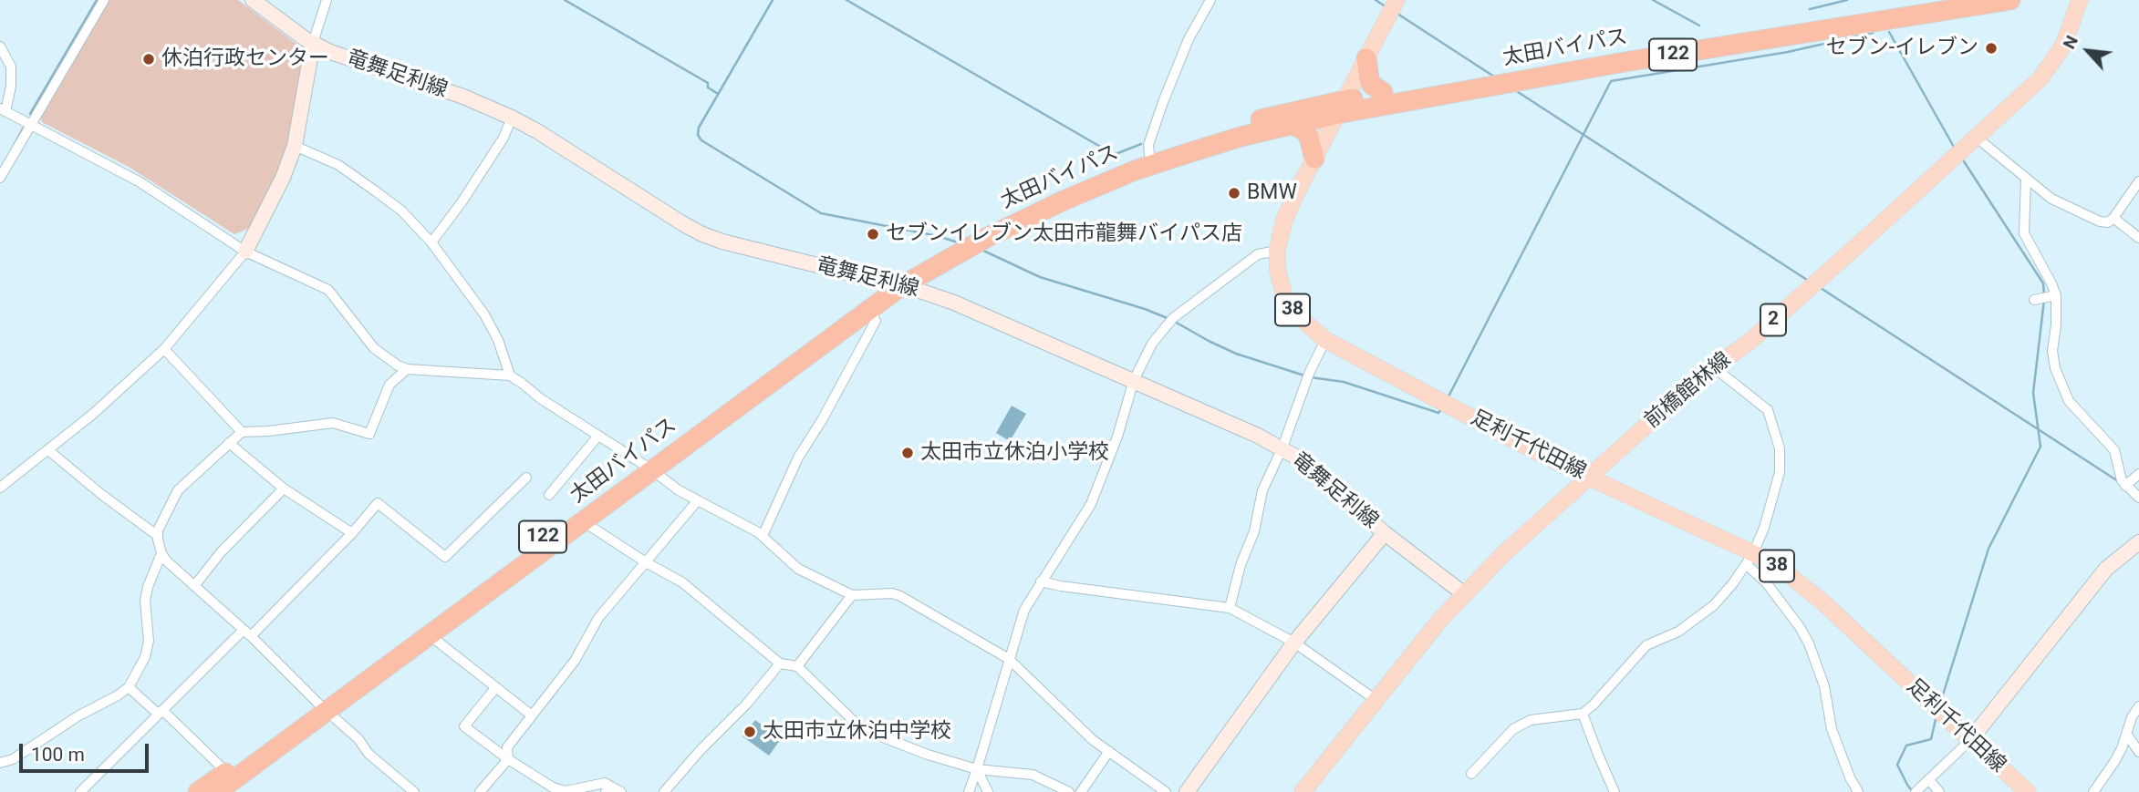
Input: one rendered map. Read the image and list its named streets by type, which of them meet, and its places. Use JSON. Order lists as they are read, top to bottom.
{
  "streets": {
    "highway": ["太田バイパス", "122"],
    "main road": [
      "竜舞足利線",
      "38",
      "2",
      "前橋館林線",
      "足利千代田線"
    ]
  },
  "crossings": [
    ["太田バイパス", "竜舞足利線"],
    ["太田バイパス", "足利千代田線"],
    ["竜舞足利線", "前橋館林線"],
    ["前橋館林線", "足利千代田線"]
  ],
  "places": [
    "セブン-イレブン",
    "休泊行政センター",
    "BMW",
    "セブンイレブン太田市龍舞バイパス店",
    "太田市立休泊小学校",
    "太田市立休泊中学校"
  ],
  "scale_bar": "100 m",
  "north": "top left"
}
